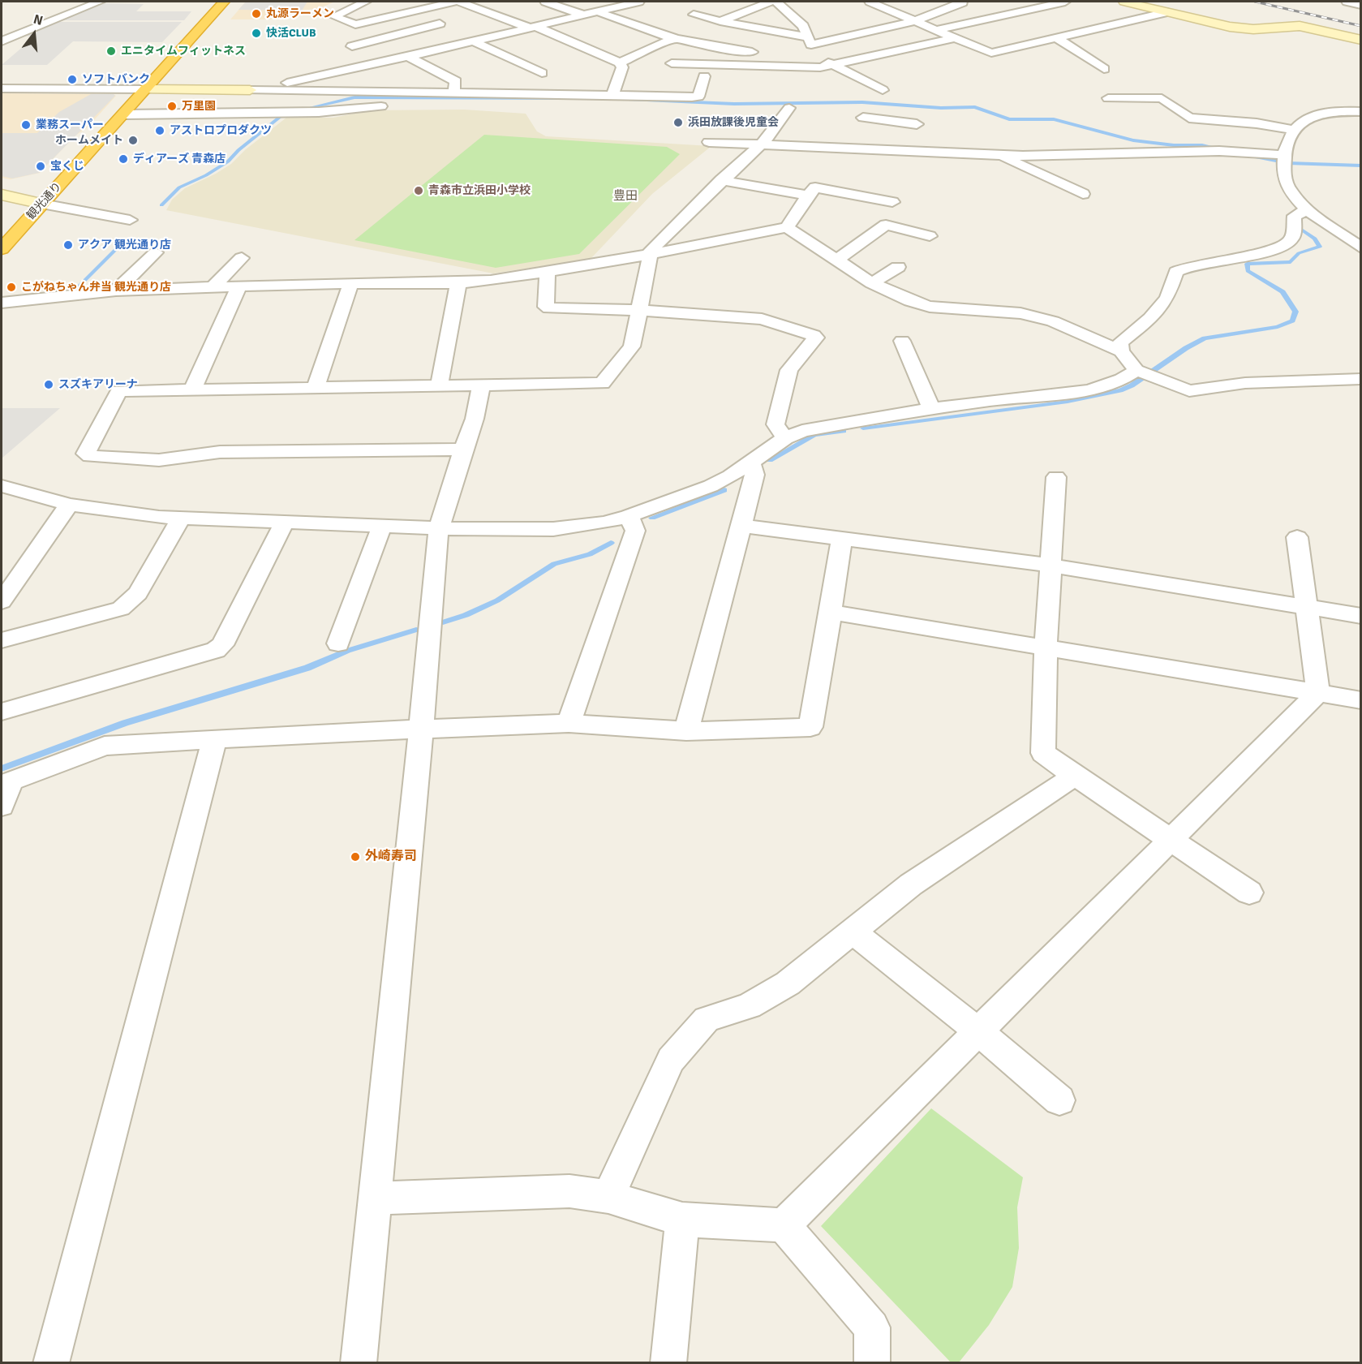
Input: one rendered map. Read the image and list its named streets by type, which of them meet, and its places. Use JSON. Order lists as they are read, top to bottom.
{
  "streets": {
    "highway": ["観光通り"]
  },
  "districts": ["豊田"],
  "places": [
    "丸源ラーメン",
    "快活CLUB",
    "エニタイムフィットネス",
    "ソフトバンク",
    "万里園",
    "浜田放課後児童会",
    "業務スーパー",
    "アストロプロダクツ",
    "ホームメイト",
    "ディアーズ 青森店",
    "宝くじ",
    "青森市立浜田小学校",
    "アクア 観光通り店",
    "こがねちゃん弁当 観光通り店",
    "スズキアリーナ",
    "外崎寿司"
  ],
  "north": "top"
}
